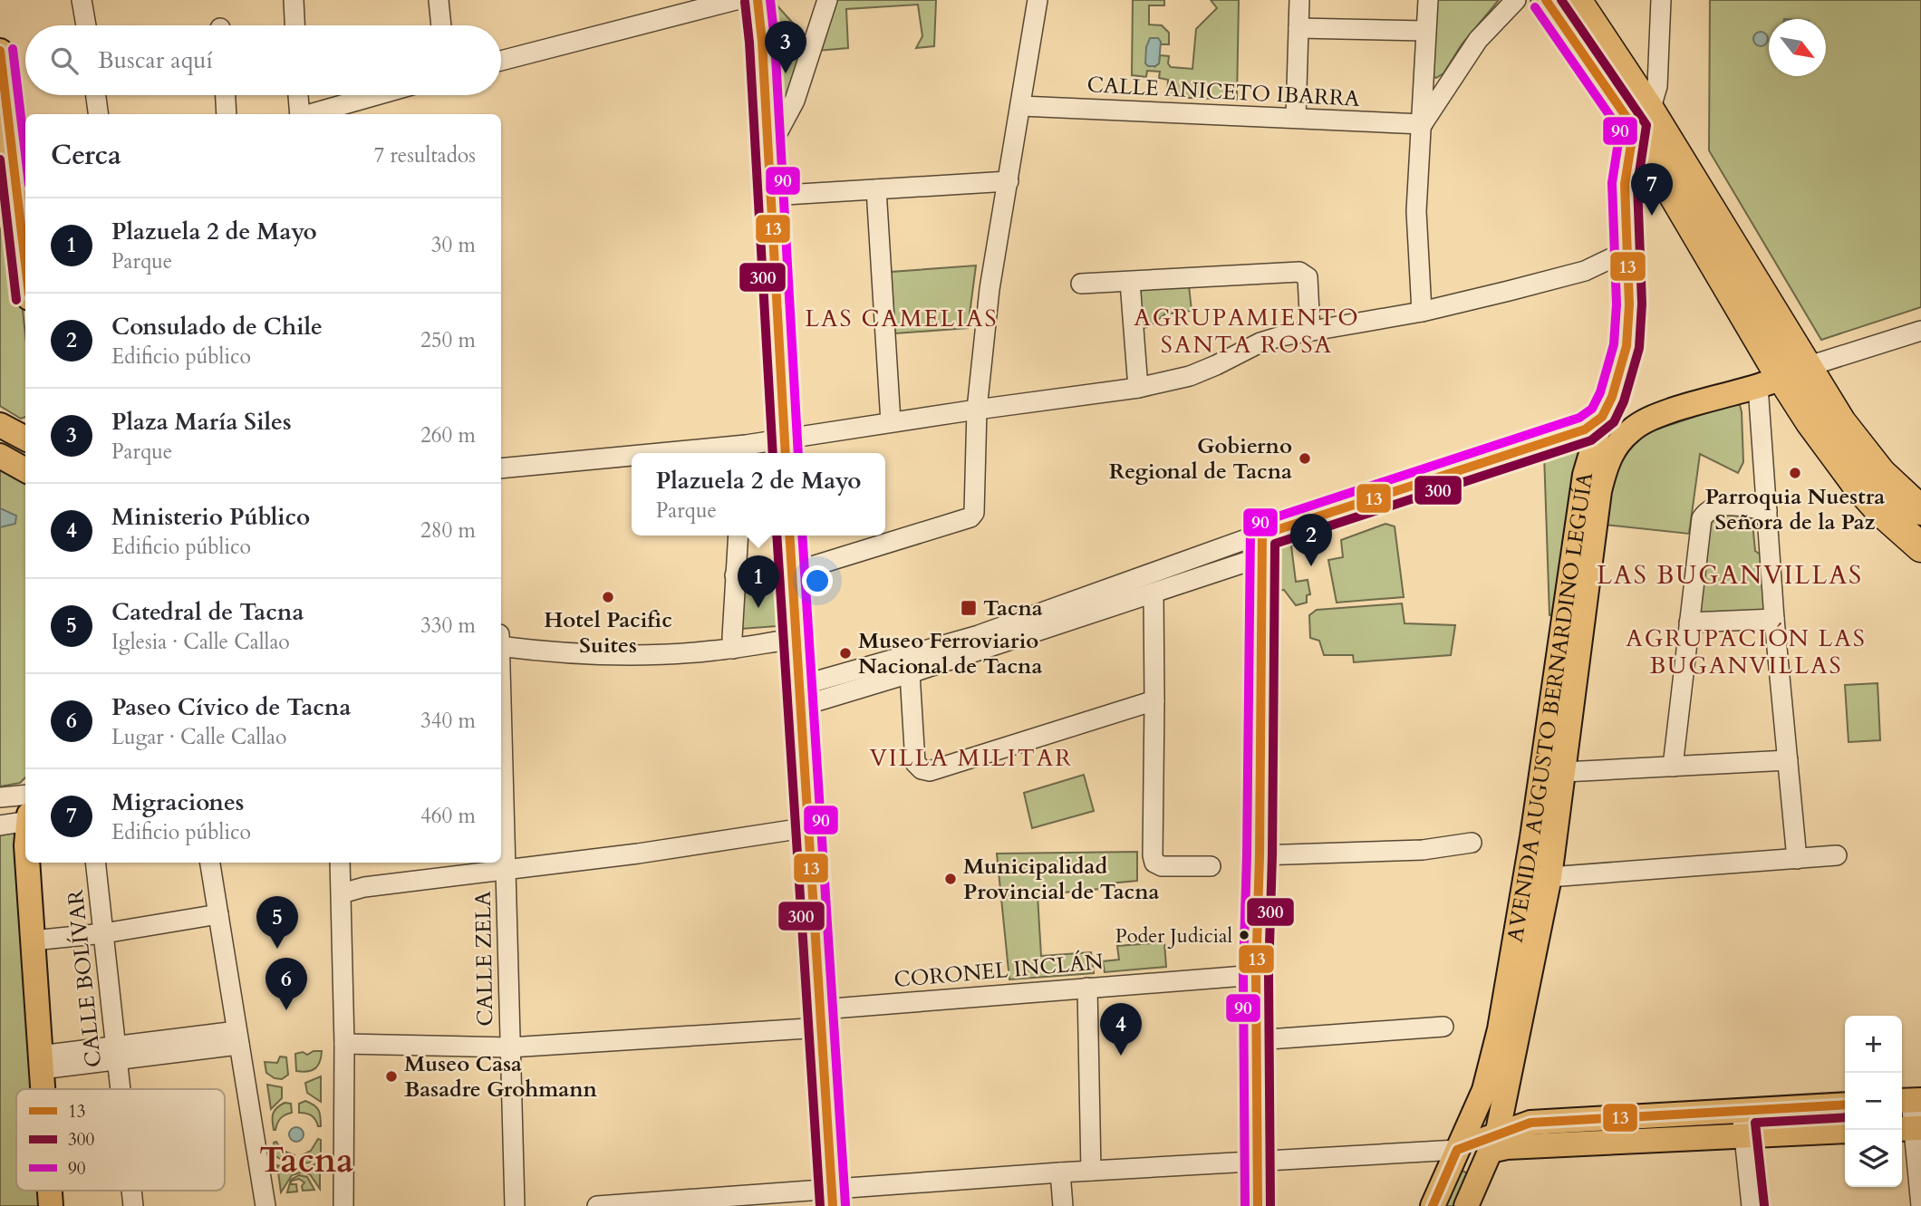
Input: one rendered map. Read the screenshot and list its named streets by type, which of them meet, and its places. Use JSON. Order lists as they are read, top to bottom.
{
  "streets": {
    "main road": ["AVENIDA AUGUSTO BERNARDINO LEGUÍA"],
    "street": [
      "CALLE ANICETO IBARRA",
      "CALLE ZELA",
      "CORONEL INCLÁN",
      "CALLE BOLÍVAR"
    ]
  },
  "crossings": [
    ["CALLE ZELA", "CORONEL INCLÁN"]
  ],
  "districts": [
    "AGRUPAMIENTO SANTA ROSA",
    "LAS CAMELIAS",
    "LAS BUGANVILLAS",
    "AGRUPACIÓN LAS BUGANVILLAS",
    "VILLA MILITAR",
    "Tacna"
  ],
  "places": {
    "other": [
      "Gobierno Regional de Tacna",
      "Parroquia Nuestra Señora de la Paz",
      "Hotel Pacific Suites",
      "Museo Ferroviario Nacional de Tacna",
      "Municipalidad Provincial de Tacna",
      "Poder Judicial",
      "Museo Casa Basadre Grohmann"
    ],
    "transit": ["Tacna"]
  },
  "lines": ["transit line 13", "transit line 300", "transit line 90"],
  "legend": ["13", "300", "90"],
  "north": "bottom right",
  "page": {
    "pins": [
      "3",
      "7",
      "2",
      "1",
      "5",
      "6",
      "4"
    ],
    "search": "Buscar aquí",
    "heading": ["Cerca", "7 resultados"],
    "list": [
      {
        "mark": "1",
        "name": "Plazuela 2 de Mayo",
        "note": "Parque",
        "value": "30 m"
      },
      {
        "mark": "2",
        "name": "Consulado de Chile",
        "note": "Edificio público",
        "value": "250 m"
      },
      {
        "mark": "3",
        "name": "Plaza María Siles",
        "note": "Parque",
        "value": "260 m"
      },
      {
        "mark": "4",
        "name": "Ministerio Público",
        "note": "Edificio público",
        "value": "280 m"
      },
      {
        "mark": "5",
        "name": "Catedral de Tacna",
        "note": "Iglesia · Calle Callao",
        "value": "330 m"
      },
      {
        "mark": "6",
        "name": "Paseo Cívico de Tacna",
        "note": "Lugar · Calle Callao",
        "value": "340 m"
      },
      {
        "mark": "7",
        "name": "Migraciones",
        "note": "Edificio público",
        "value": "460 m"
      }
    ],
    "popup": ["Plazuela 2 de Mayo", "Parque"],
    "map_buttons": ["+", "−"]
  }
}
